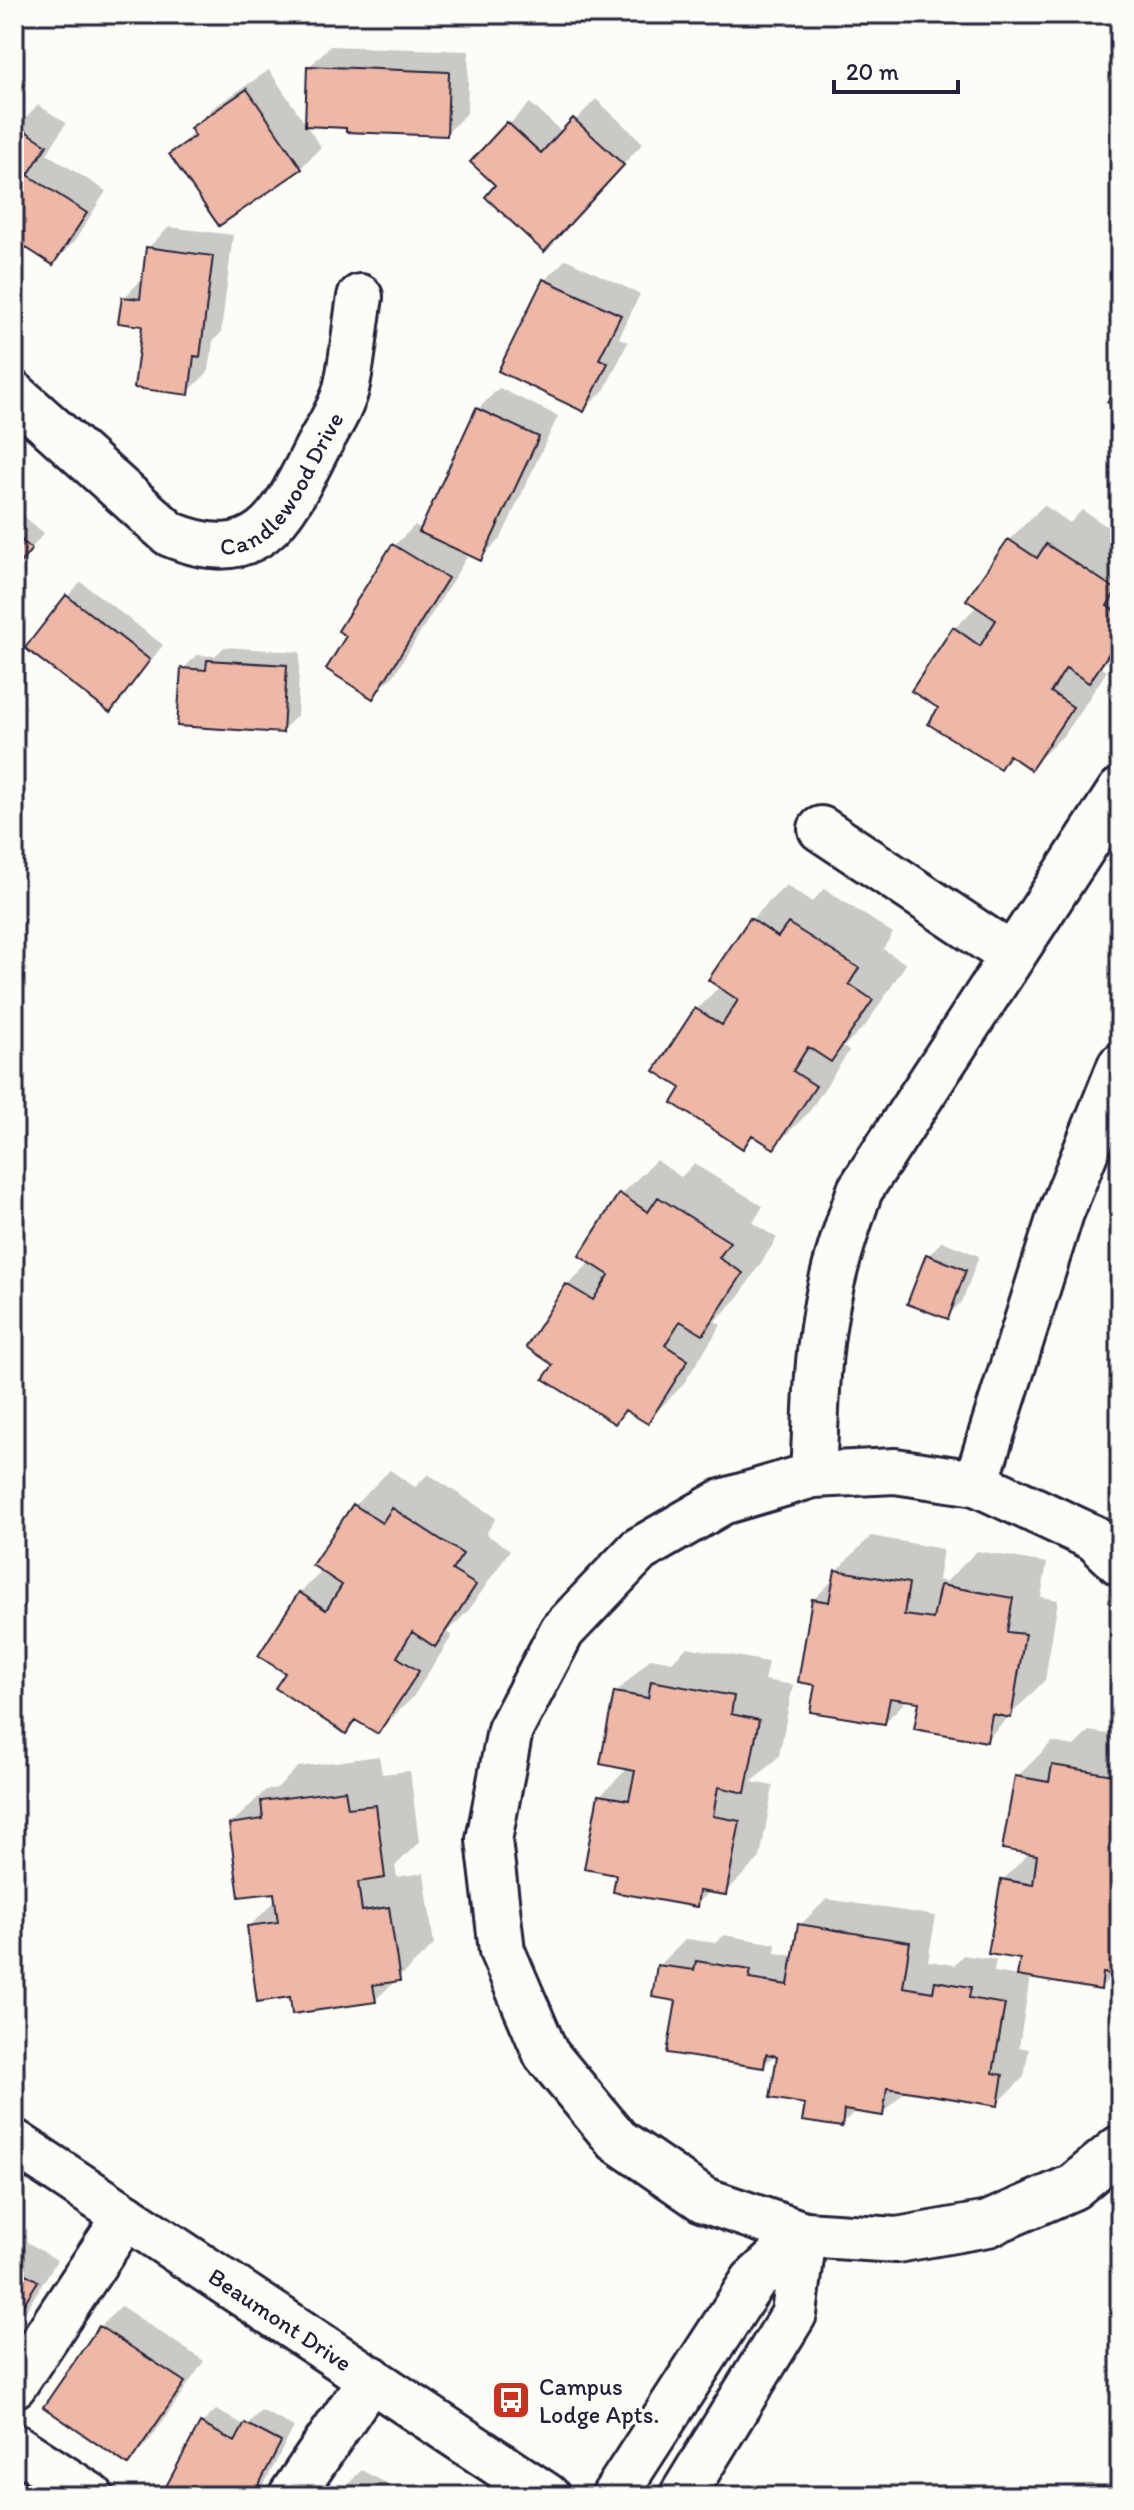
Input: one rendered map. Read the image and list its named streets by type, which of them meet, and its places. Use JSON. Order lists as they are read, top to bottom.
{
  "streets": {
    "street": ["Candlewood Drive", "Beaumont Drive"]
  },
  "places": {
    "bus stop": ["Campus Lodge Apts."]
  },
  "scale_bar": "20 m"
}
